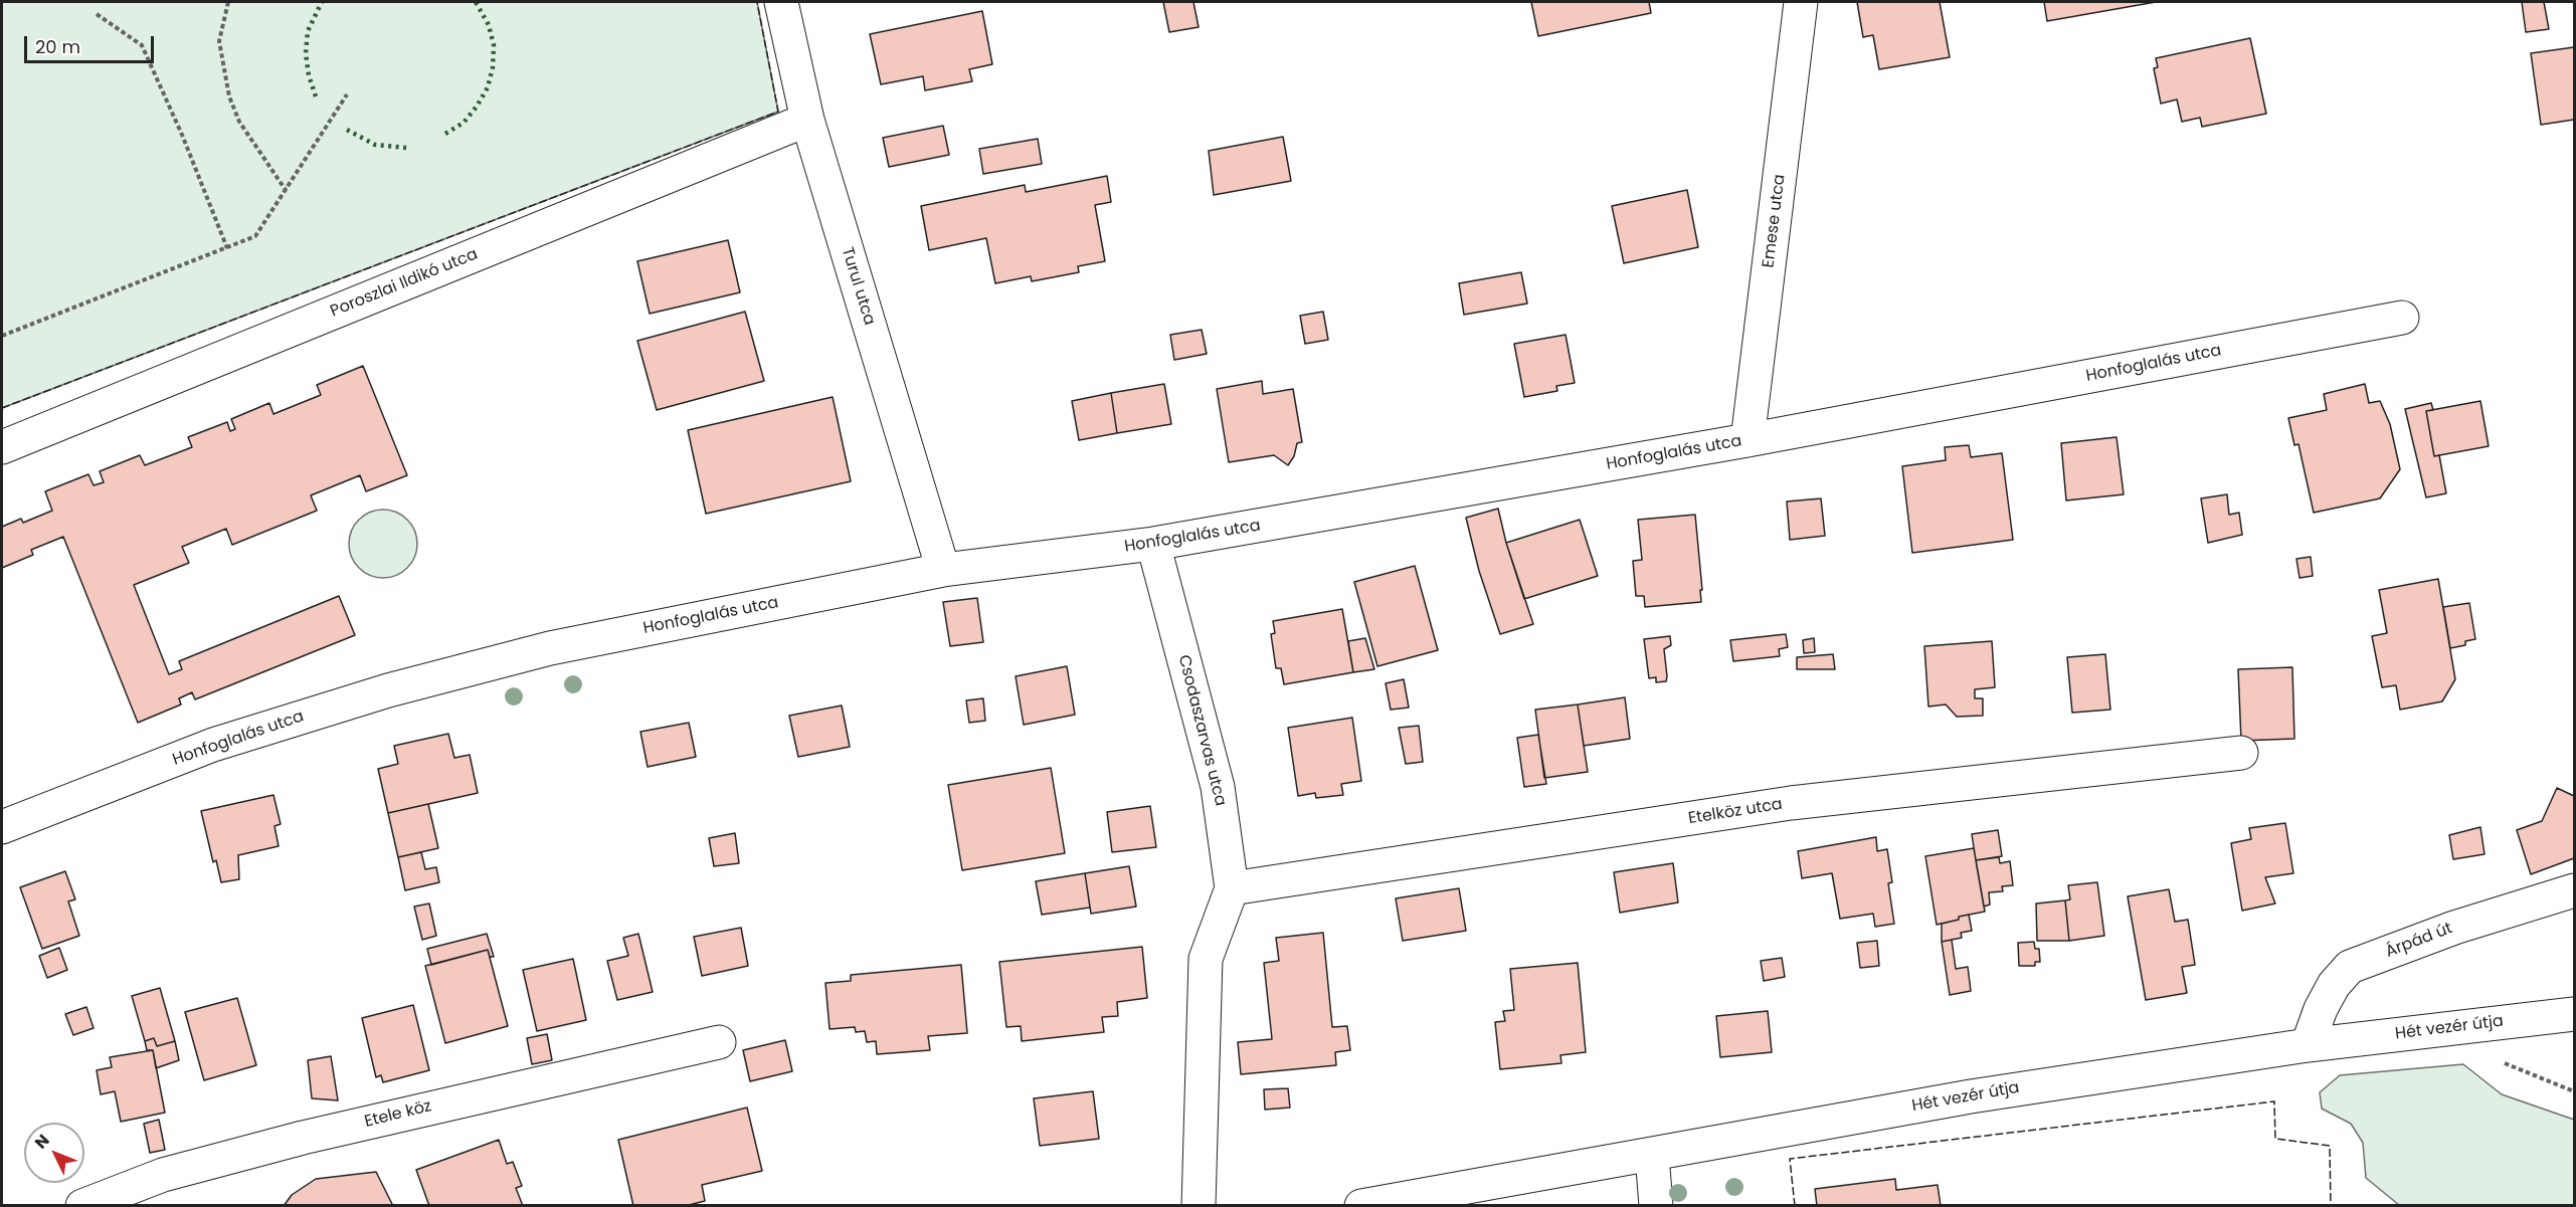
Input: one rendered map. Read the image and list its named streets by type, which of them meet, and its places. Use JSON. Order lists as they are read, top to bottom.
{
  "streets": {
    "street": [
      "Emese utca",
      "Poroszlai Ildikó utca",
      "Turul utca",
      "Honfoglalás utca",
      "Csodaszarvas utca",
      "Etelköz utca",
      "Árpád út",
      "Hét vezér útja",
      "Etele köz"
    ]
  },
  "crossings": [
    ["Emese utca", "Honfoglalás utca"],
    ["Poroszlai Ildikó utca", "Turul utca"],
    ["Turul utca", "Honfoglalás utca"],
    ["Honfoglalás utca", "Csodaszarvas utca"],
    ["Csodaszarvas utca", "Etelköz utca"],
    ["Árpád út", "Hét vezér útja"]
  ],
  "scale_bar": "20 m",
  "north": "top left"
}
